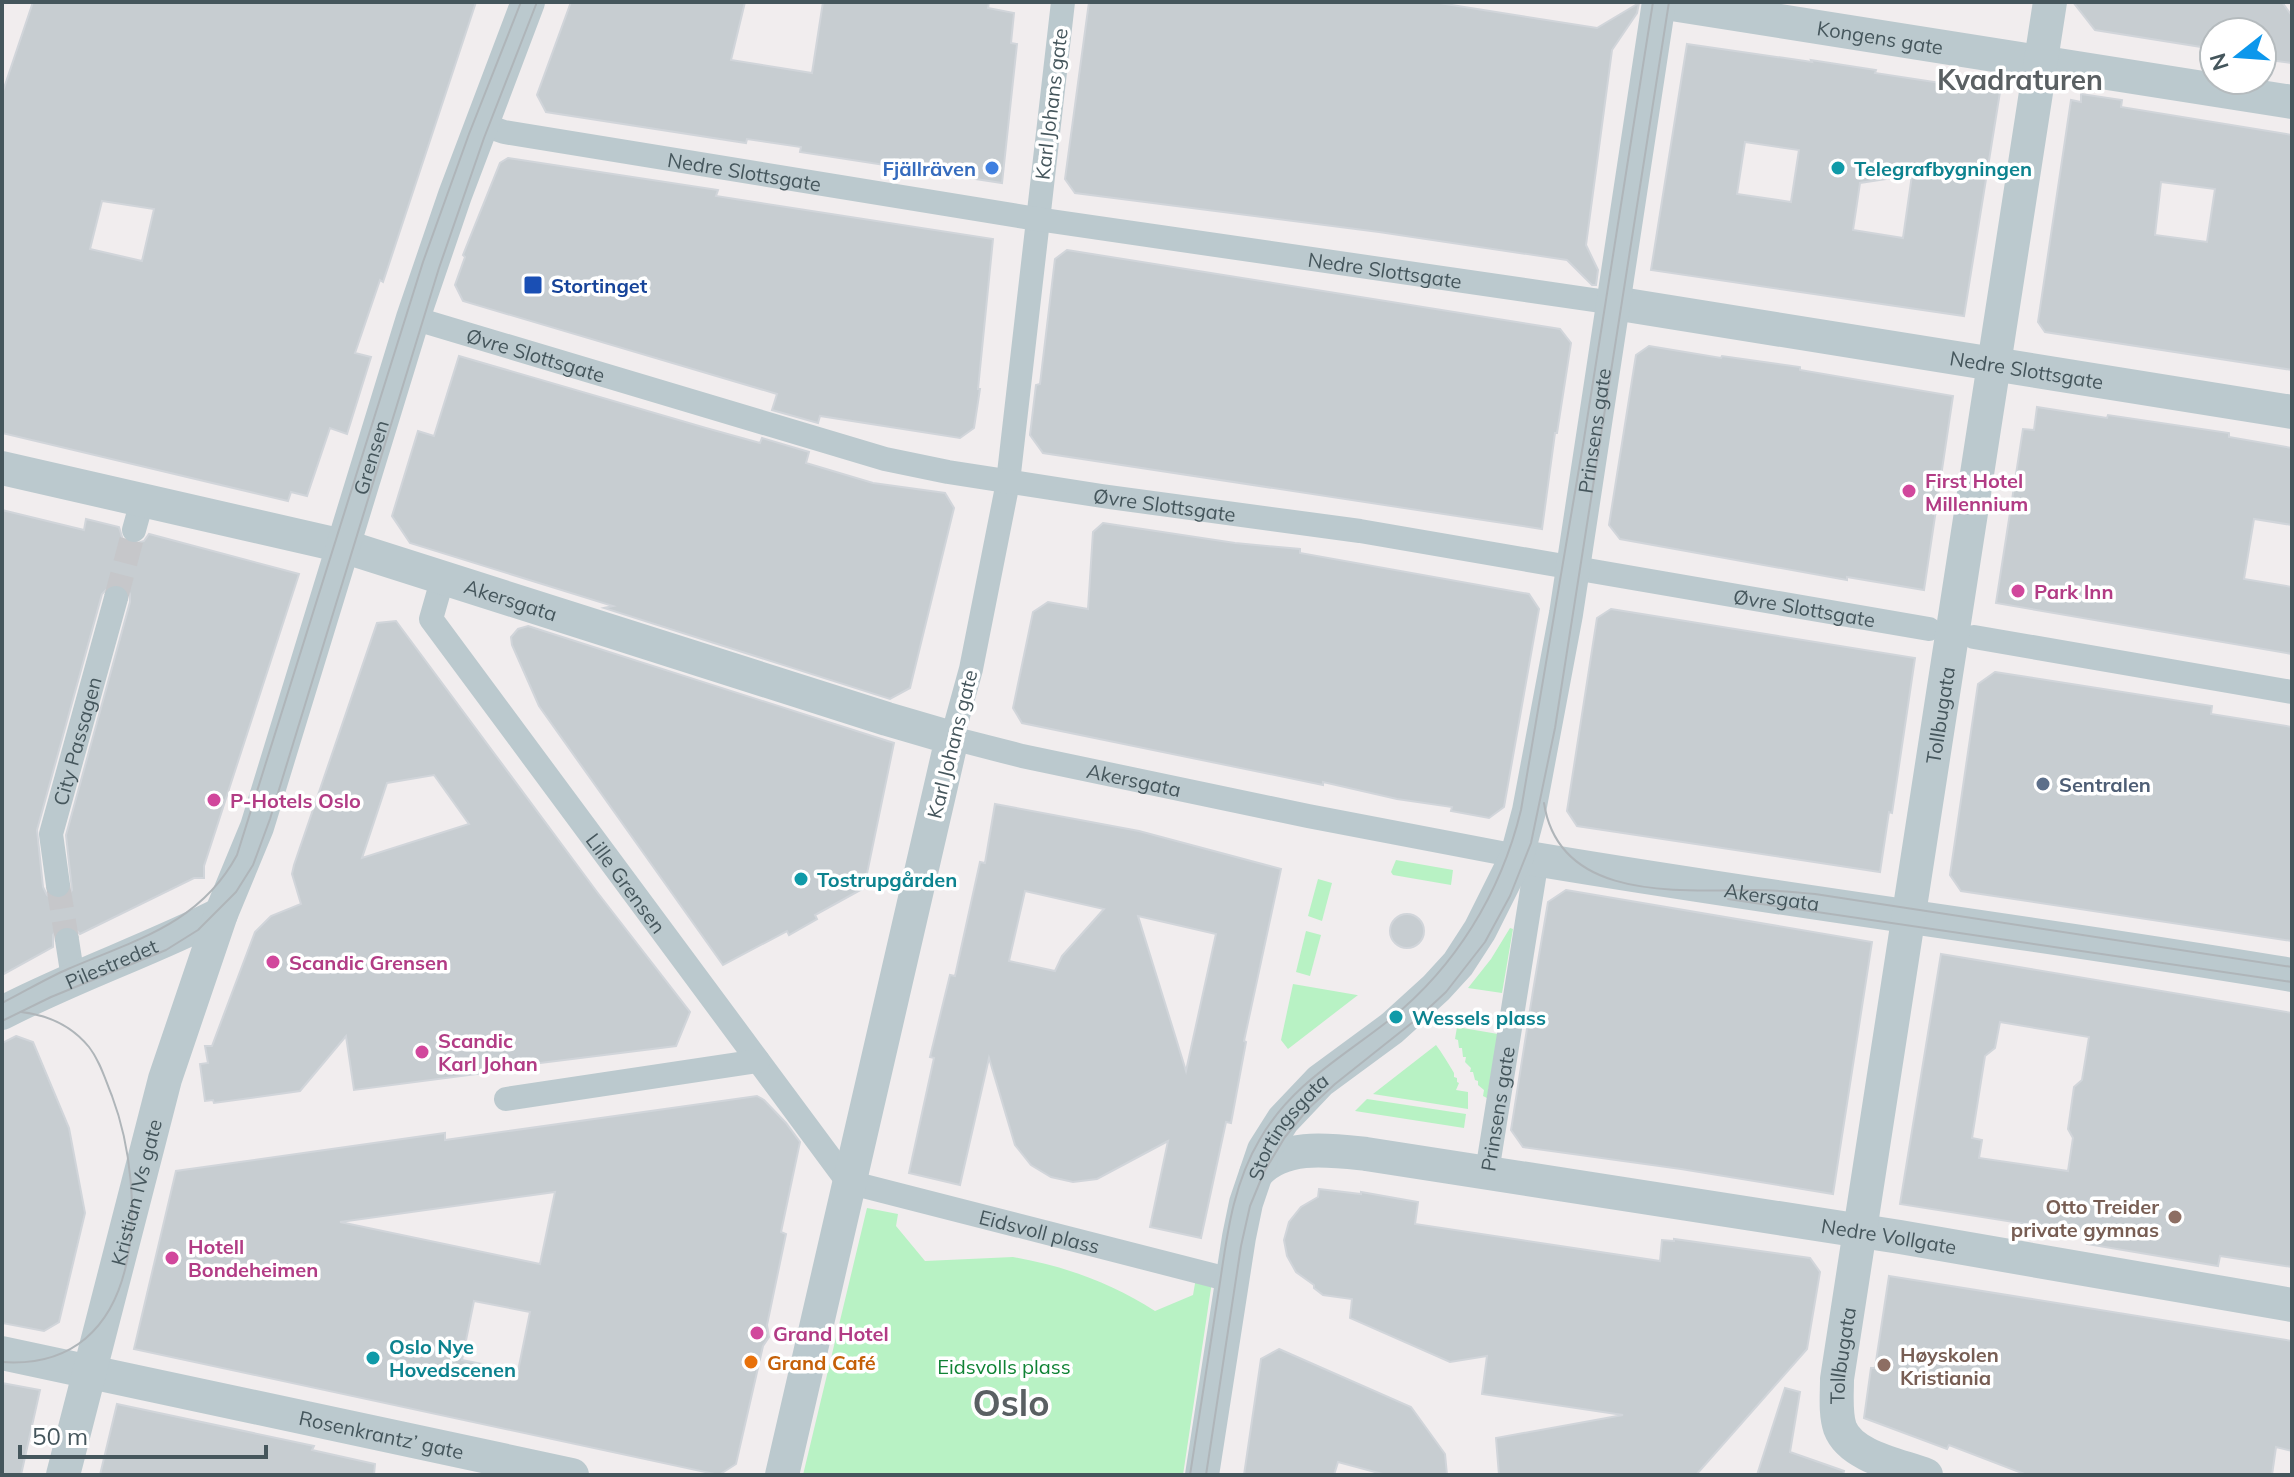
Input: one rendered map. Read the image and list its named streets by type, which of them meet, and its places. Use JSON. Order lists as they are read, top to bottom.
{
  "streets": {
    "street": [
      "Kongens gate",
      "Karl Johans gate",
      "Nedre Slottsgate",
      "Øvre Slottsgate",
      "Prinsens gate",
      "Grensen",
      "Akersgata",
      "Tollbugata",
      "City Passagen",
      "Lille Grensen",
      "Pilestredet",
      "Stortingsgata",
      "Kristian IVs gate",
      "Eidsvoll plass",
      "Nedre Vollgate",
      "Rosenkrantz’ gate"
    ]
  },
  "crossings": [
    ["Kongens gate", "Prinsens gate"],
    ["Kongens gate", "Tollbugata"],
    ["Karl Johans gate", "Nedre Slottsgate"],
    ["Karl Johans gate", "Øvre Slottsgate"],
    ["Karl Johans gate", "Akersgata"],
    ["Karl Johans gate", "Lille Grensen"],
    ["Karl Johans gate", "Eidsvoll plass"],
    ["Nedre Slottsgate", "Prinsens gate"],
    ["Nedre Slottsgate", "Grensen"],
    ["Nedre Slottsgate", "Tollbugata"],
    ["Øvre Slottsgate", "Prinsens gate"],
    ["Øvre Slottsgate", "Grensen"],
    ["Prinsens gate", "Akersgata"],
    ["Prinsens gate", "Stortingsgata"],
    ["Prinsens gate", "Nedre Vollgate"],
    ["Grensen", "Akersgata"],
    ["Grensen", "Pilestredet"],
    ["Grensen", "Kristian IVs gate"],
    ["Akersgata", "Tollbugata"],
    ["Akersgata", "Lille Grensen"],
    ["Akersgata", "Stortingsgata"],
    ["Tollbugata", "Nedre Vollgate"],
    ["Lille Grensen", "Eidsvoll plass"],
    ["Pilestredet", "Kristian IVs gate"],
    ["Stortingsgata", "Eidsvoll plass"],
    ["Kristian IVs gate", "Rosenkrantz’ gate"]
  ],
  "districts": ["Kvadraturen", "Oslo"],
  "parks": ["Eidsvolls plass"],
  "places": {
    "other": [
      "Fjällräven",
      "Telegrafbygningen",
      "First Hotel Millennium",
      "Park Inn",
      "Sentralen",
      "P-Hotels Oslo",
      "Tostrupgården",
      "Scandic Grensen",
      "Wessels plass",
      "Scandic Karl Johan",
      "Otto Treider private gymnas",
      "Hotell Bondeheimen",
      "Grand Hotel",
      "Oslo Nye Hovedscenen",
      "Grand Café",
      "Høyskolen Kristiania"
    ],
    "transit": ["Stortinget"]
  },
  "scale_bar": "50 m",
  "north": "left"
}
